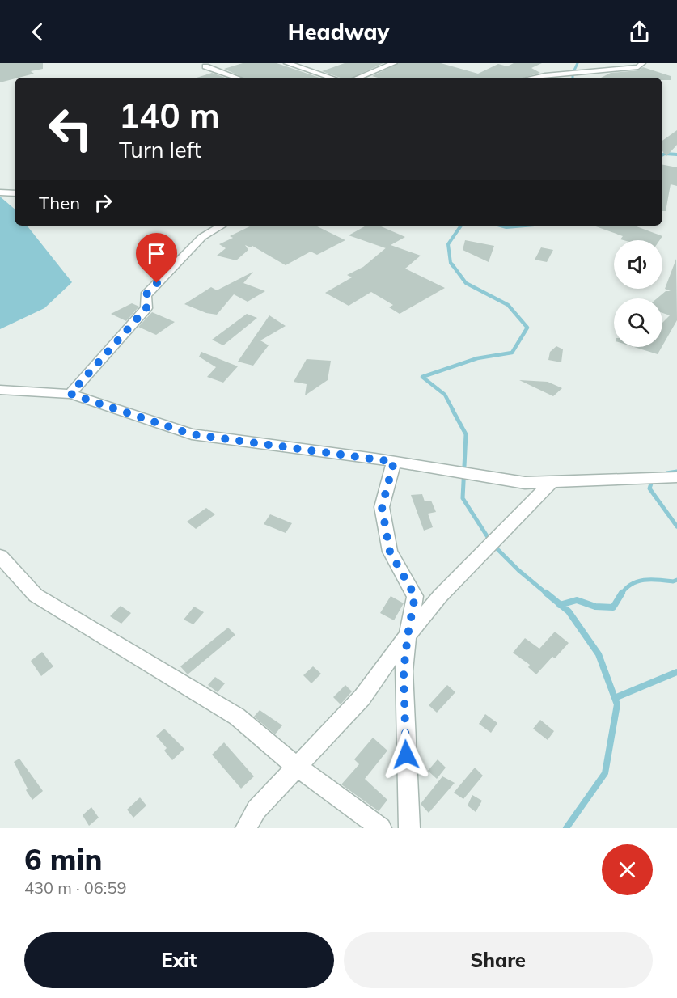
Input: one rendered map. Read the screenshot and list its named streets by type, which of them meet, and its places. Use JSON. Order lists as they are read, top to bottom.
{
  "page": {
    "header": "Headway",
    "turn": ["140 m", "Turn left"],
    "then": "Then",
    "heading": ["6 min", "430 m · 06:59"],
    "buttons": ["Exit", "Share"]
  }
}
